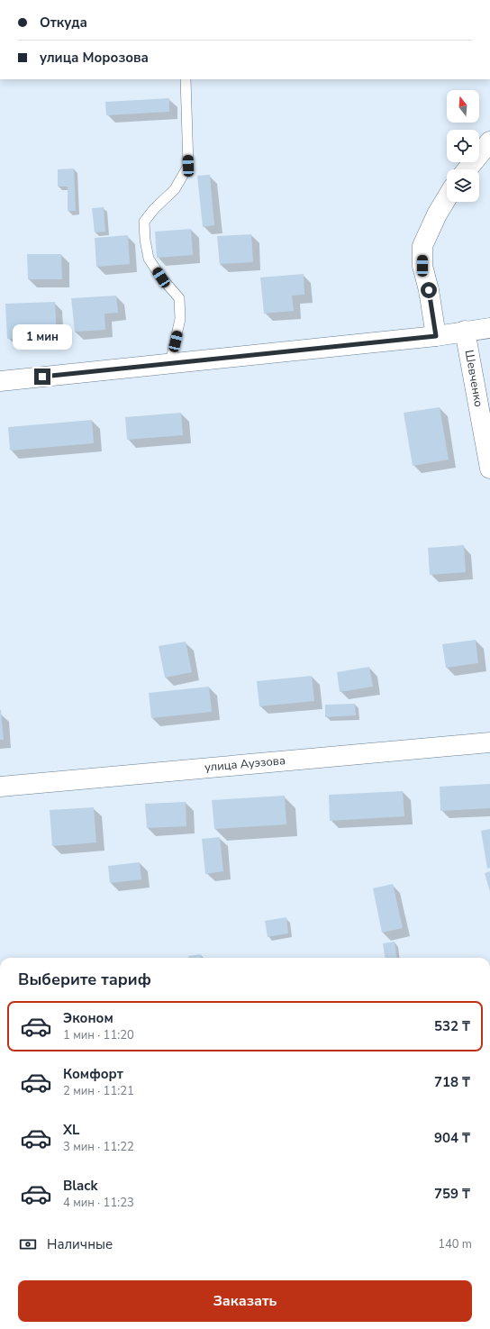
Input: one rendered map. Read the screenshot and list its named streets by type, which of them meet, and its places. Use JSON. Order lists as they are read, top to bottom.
{
  "streets": {
    "street": ["Шевченко", "улица Ауэзова"]
  },
  "north": "top",
  "page": {
    "banner": ["Откуда", "улица Морозова"],
    "bubble": "1 мин",
    "heading": "Выберите тариф",
    "list": [
      {
        "name": "Эконом",
        "note": "1 мин · 11:20",
        "value": "532 ₸"
      },
      {
        "name": "Комфорт",
        "note": "2 мин · 11:21",
        "value": "718 ₸"
      },
      {
        "name": "XL",
        "note": "3 мин · 11:22",
        "value": "904 ₸"
      },
      {
        "name": "Black",
        "note": "4 мин · 11:23",
        "value": "759 ₸"
      }
    ],
    "pay": ["Наличные", "140 m"],
    "buttons": "Заказать"
  }
}
